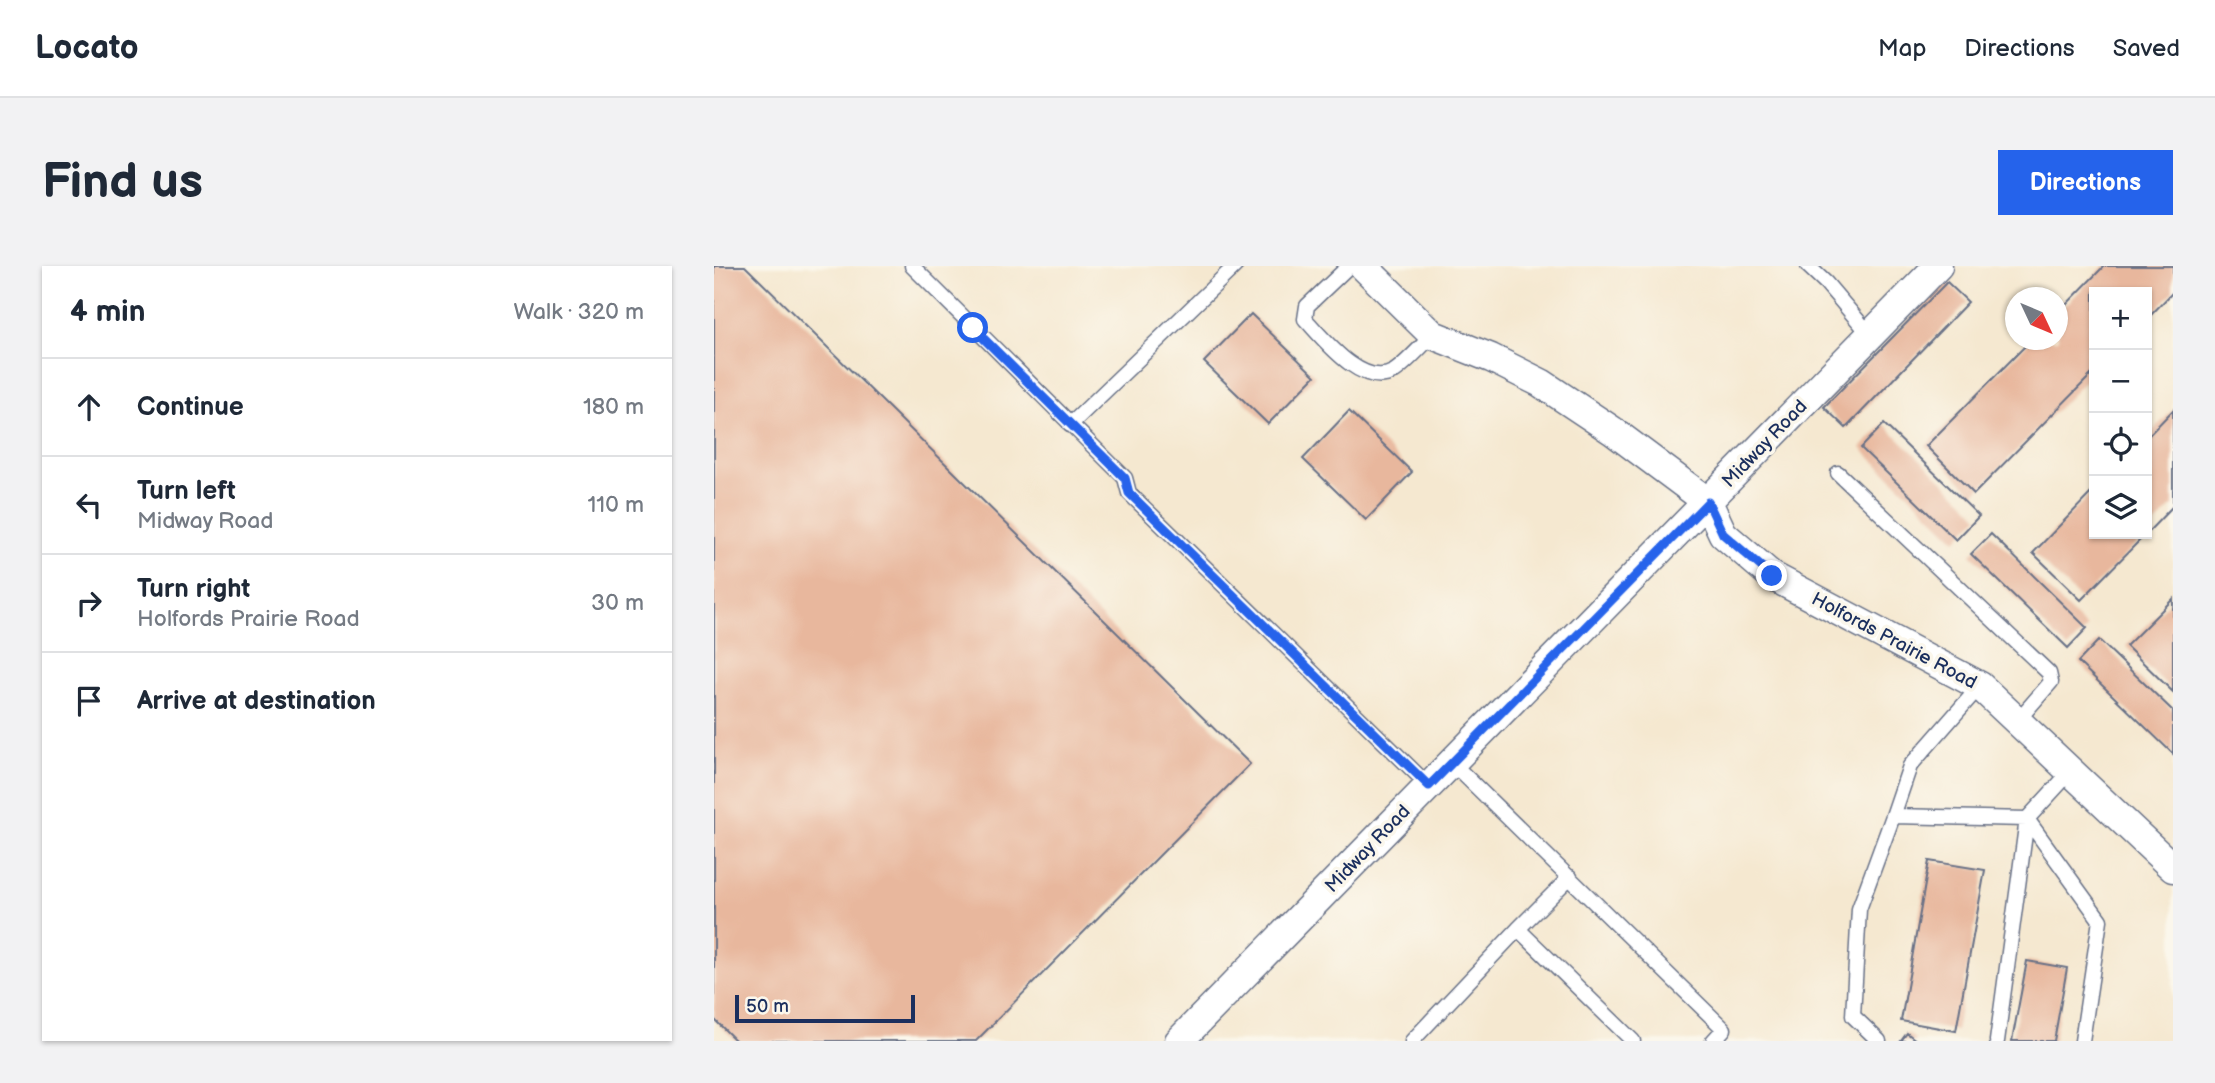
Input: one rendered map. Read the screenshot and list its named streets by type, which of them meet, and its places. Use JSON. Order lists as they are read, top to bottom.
{
  "streets": {
    "street": ["Midway Road", "Holfords Prairie Road"]
  },
  "crossings": [
    ["Midway Road", "Holfords Prairie Road"]
  ],
  "scale_bar": "50 m",
  "north": "bottom right",
  "page": {
    "header": "Locato",
    "nav": ["Map", "Directions", "Saved"],
    "buttons": "Directions",
    "title": "Find us",
    "heading": ["4 min", "Walk · 320 m"],
    "map_buttons": ["+", "−"],
    "list": [
      ["Continue", "180 m"],
      ["Turn left", "Midway Road", "110 m"],
      ["Turn right", "Holfords Prairie Road", "30 m"],
      "Arrive at destination"
    ],
    "scale": "50 m"
  }
}
